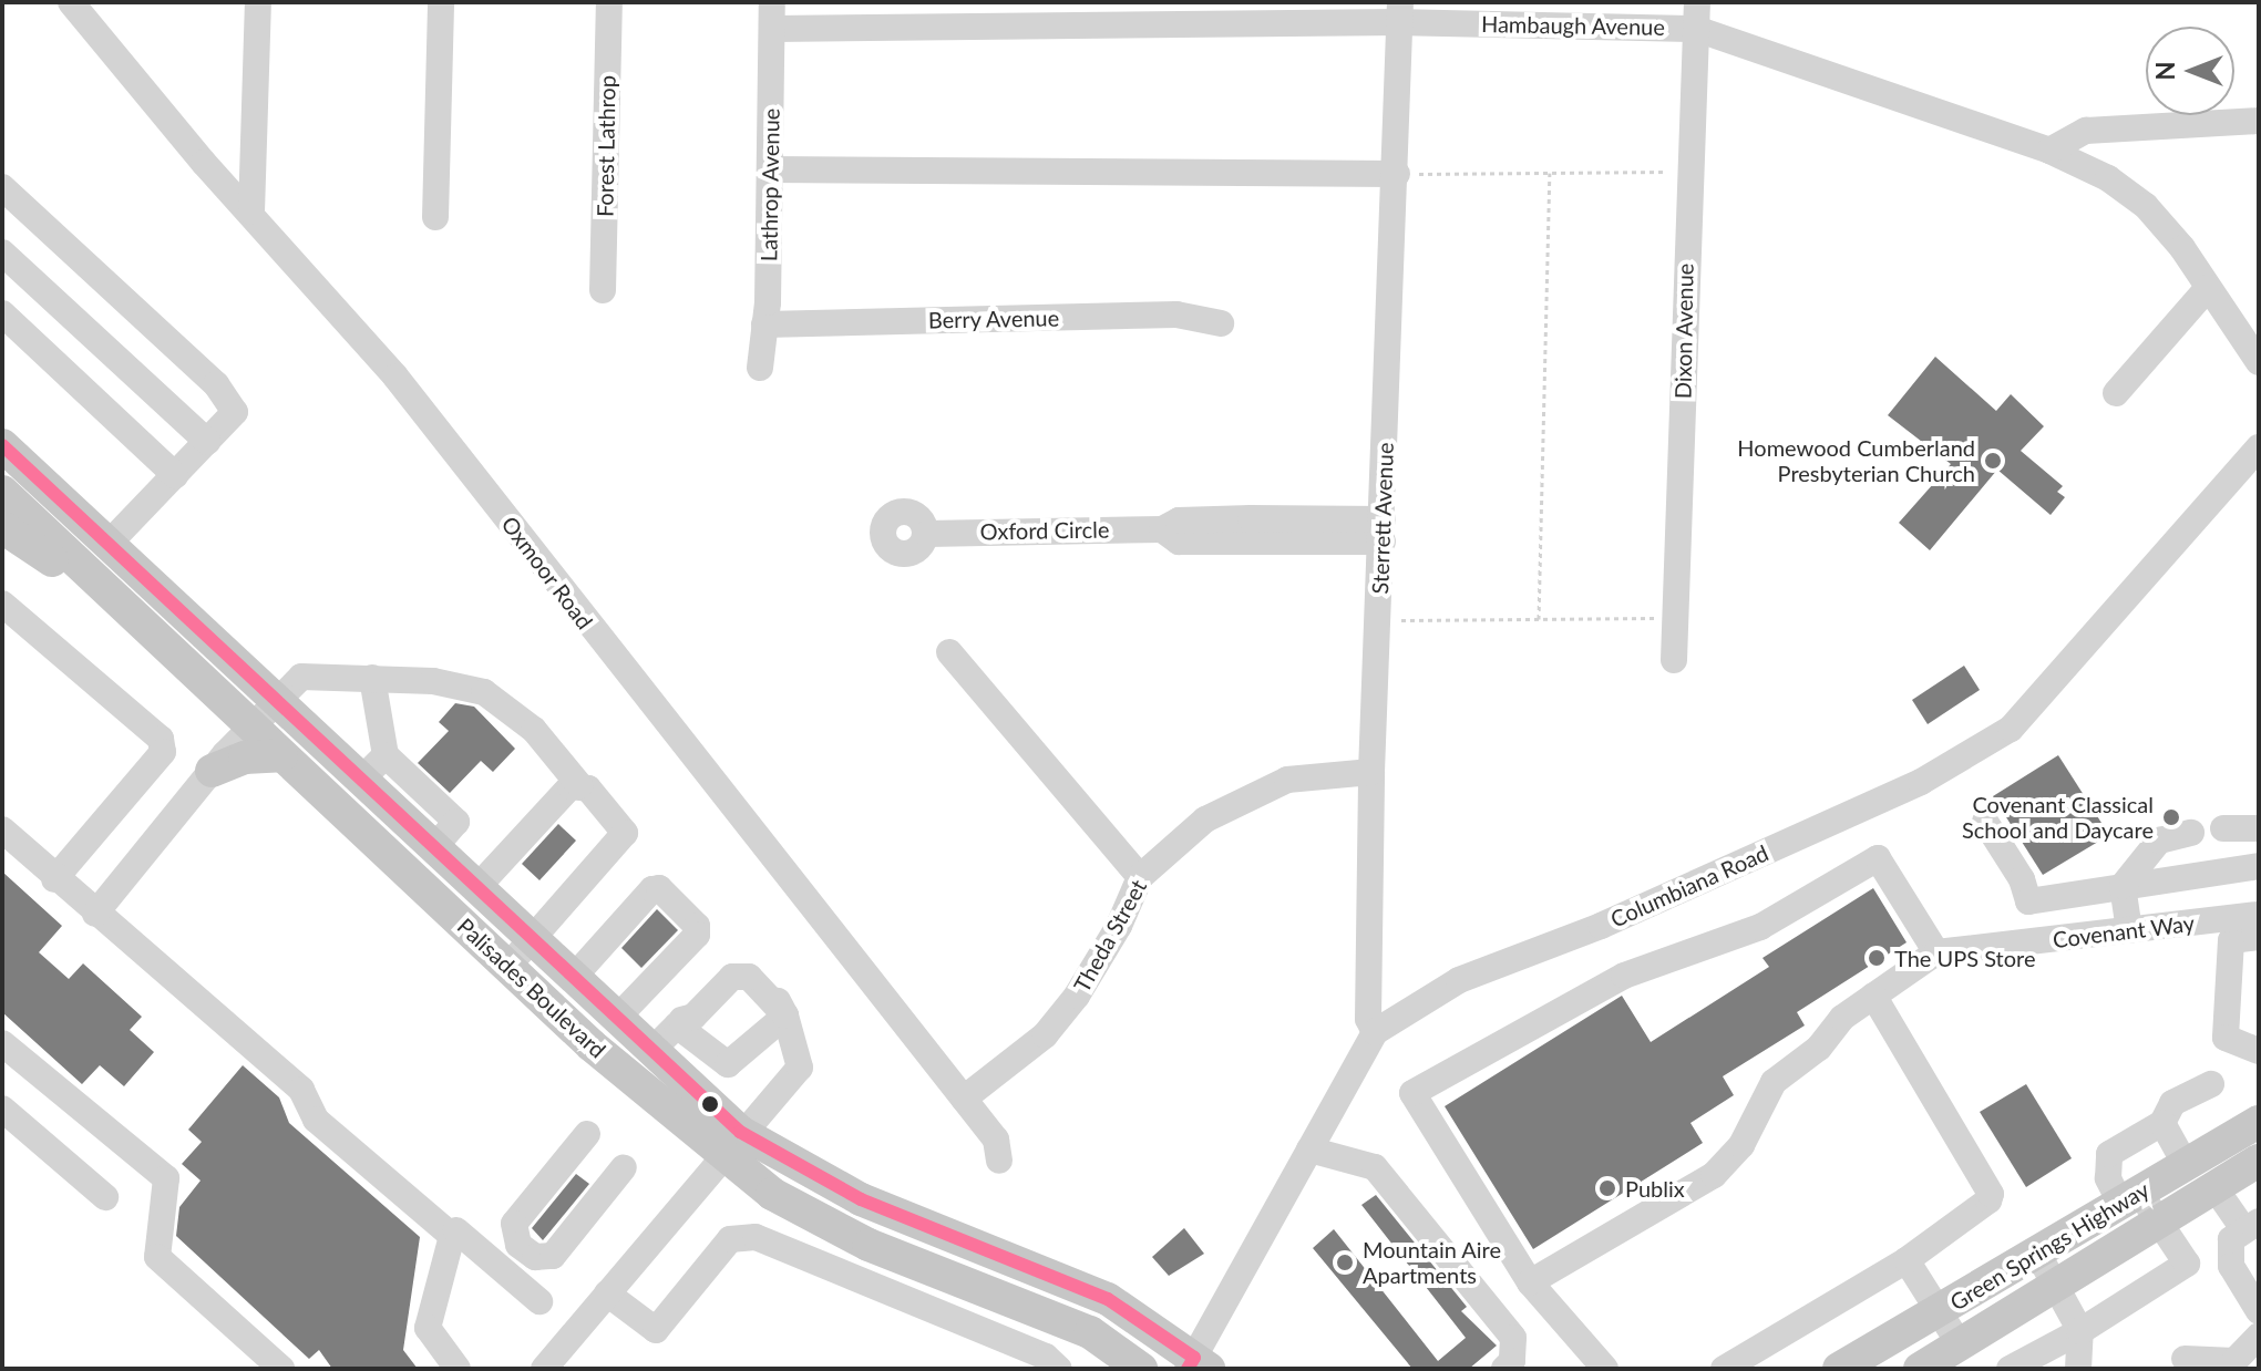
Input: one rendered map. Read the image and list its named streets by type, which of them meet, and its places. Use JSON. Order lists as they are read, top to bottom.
{
  "streets": {
    "main road": ["Palisades Boulevard", "Green Springs Highway"],
    "street": [
      "Hambaugh Avenue",
      "Forest Lathrop",
      "Lathrop Avenue",
      "Berry Avenue",
      "Dixon Avenue",
      "Sterrett Avenue",
      "Oxford Circle",
      "Oxmoor Road",
      "Columbiana Road",
      "Covenant Way",
      "Theda Street"
    ]
  },
  "crossings": [
    ["Hambaugh Avenue", "Lathrop Avenue"],
    ["Hambaugh Avenue", "Dixon Avenue"],
    ["Hambaugh Avenue", "Sterrett Avenue"],
    ["Lathrop Avenue", "Berry Avenue"],
    ["Sterrett Avenue", "Oxford Circle"],
    ["Sterrett Avenue", "Columbiana Road"],
    ["Sterrett Avenue", "Theda Street"],
    ["Oxmoor Road", "Theda Street"],
    ["Columbiana Road", "Palisades Boulevard"]
  ],
  "places": [
    "Homewood Cumberland Presbyterian Church",
    "Covenant Classical School and Daycare",
    "The UPS Store",
    "Publix",
    "Mountain Aire Apartments"
  ],
  "north": "left"
}
